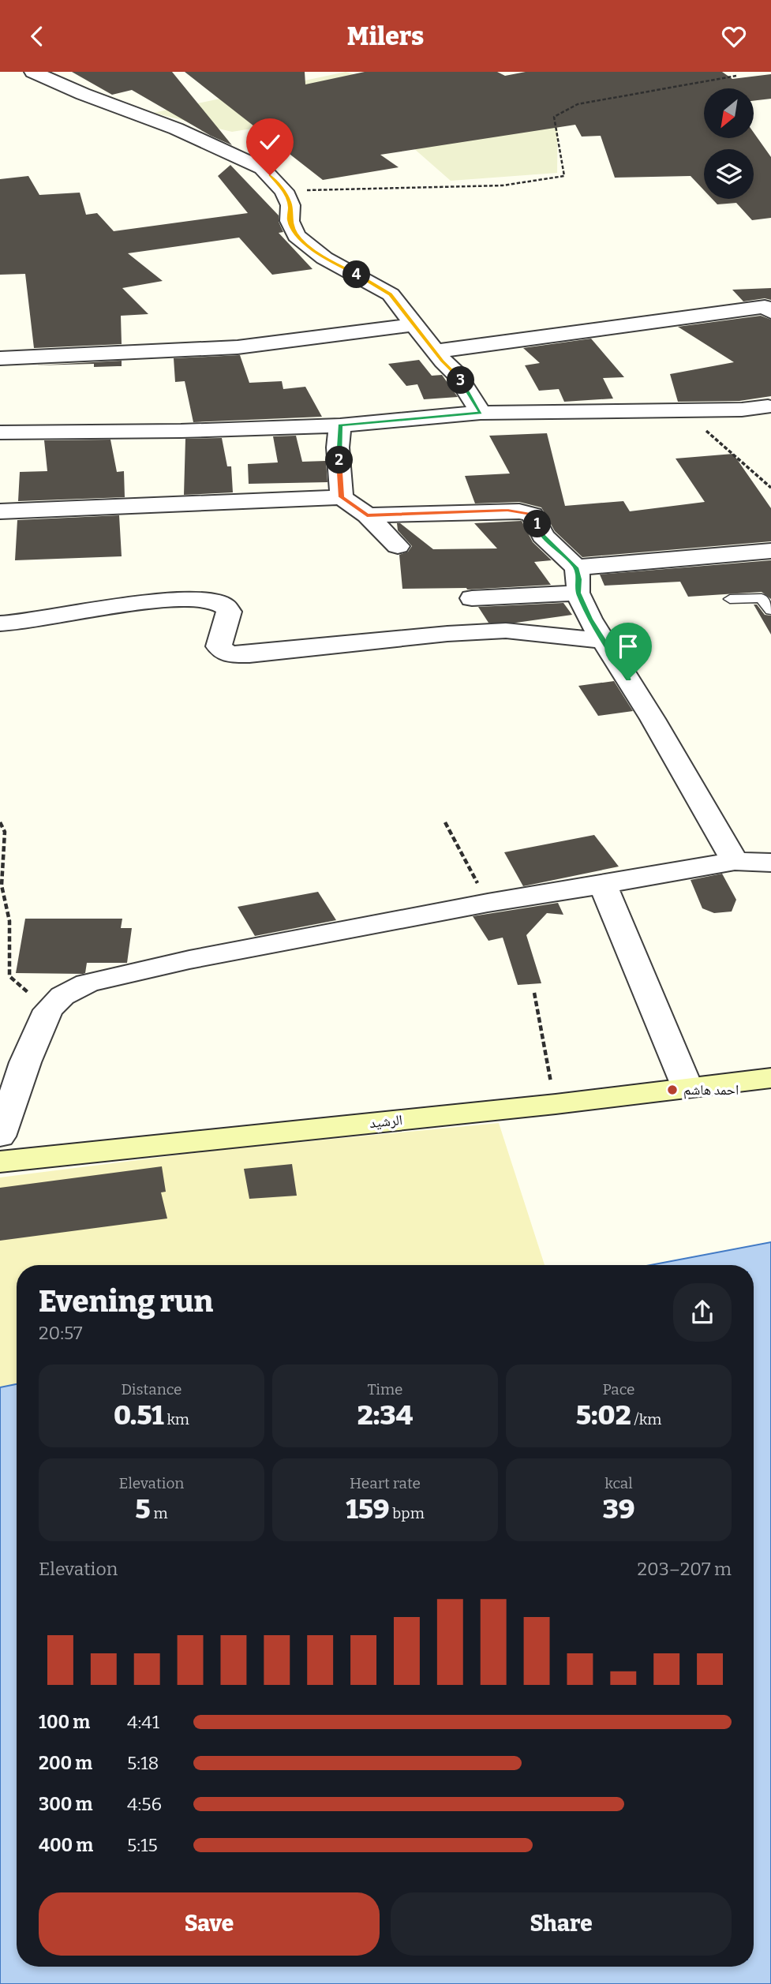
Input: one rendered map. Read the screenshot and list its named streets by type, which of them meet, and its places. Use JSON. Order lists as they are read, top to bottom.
{
  "streets": {
    "main road": ["الرشيد"]
  },
  "places": ["احمد هاشم"],
  "north": "bottom left",
  "page": {
    "header": "Milers",
    "pins": [
      "4",
      "3",
      "2",
      "1"
    ],
    "heading": ["Evening run", "20:57"],
    "stats": [
      ["Distance", "0.51 km"],
      ["Time", "2:34"],
      ["Pace", "5:02 /km"],
      ["Elevation", "5 m"],
      ["Heart rate", "159 bpm"],
      ["kcal", "39"]
    ],
    "chart": ["Elevation", "203–207 m"],
    "list": [
      {
        "name": "100 m",
        "note": "4:41"
      },
      {
        "name": "200 m",
        "note": "5:18"
      },
      {
        "name": "300 m",
        "note": "4:56"
      },
      {
        "name": "400 m",
        "note": "5:15"
      }
    ],
    "buttons": ["Save", "Share"]
  }
}
